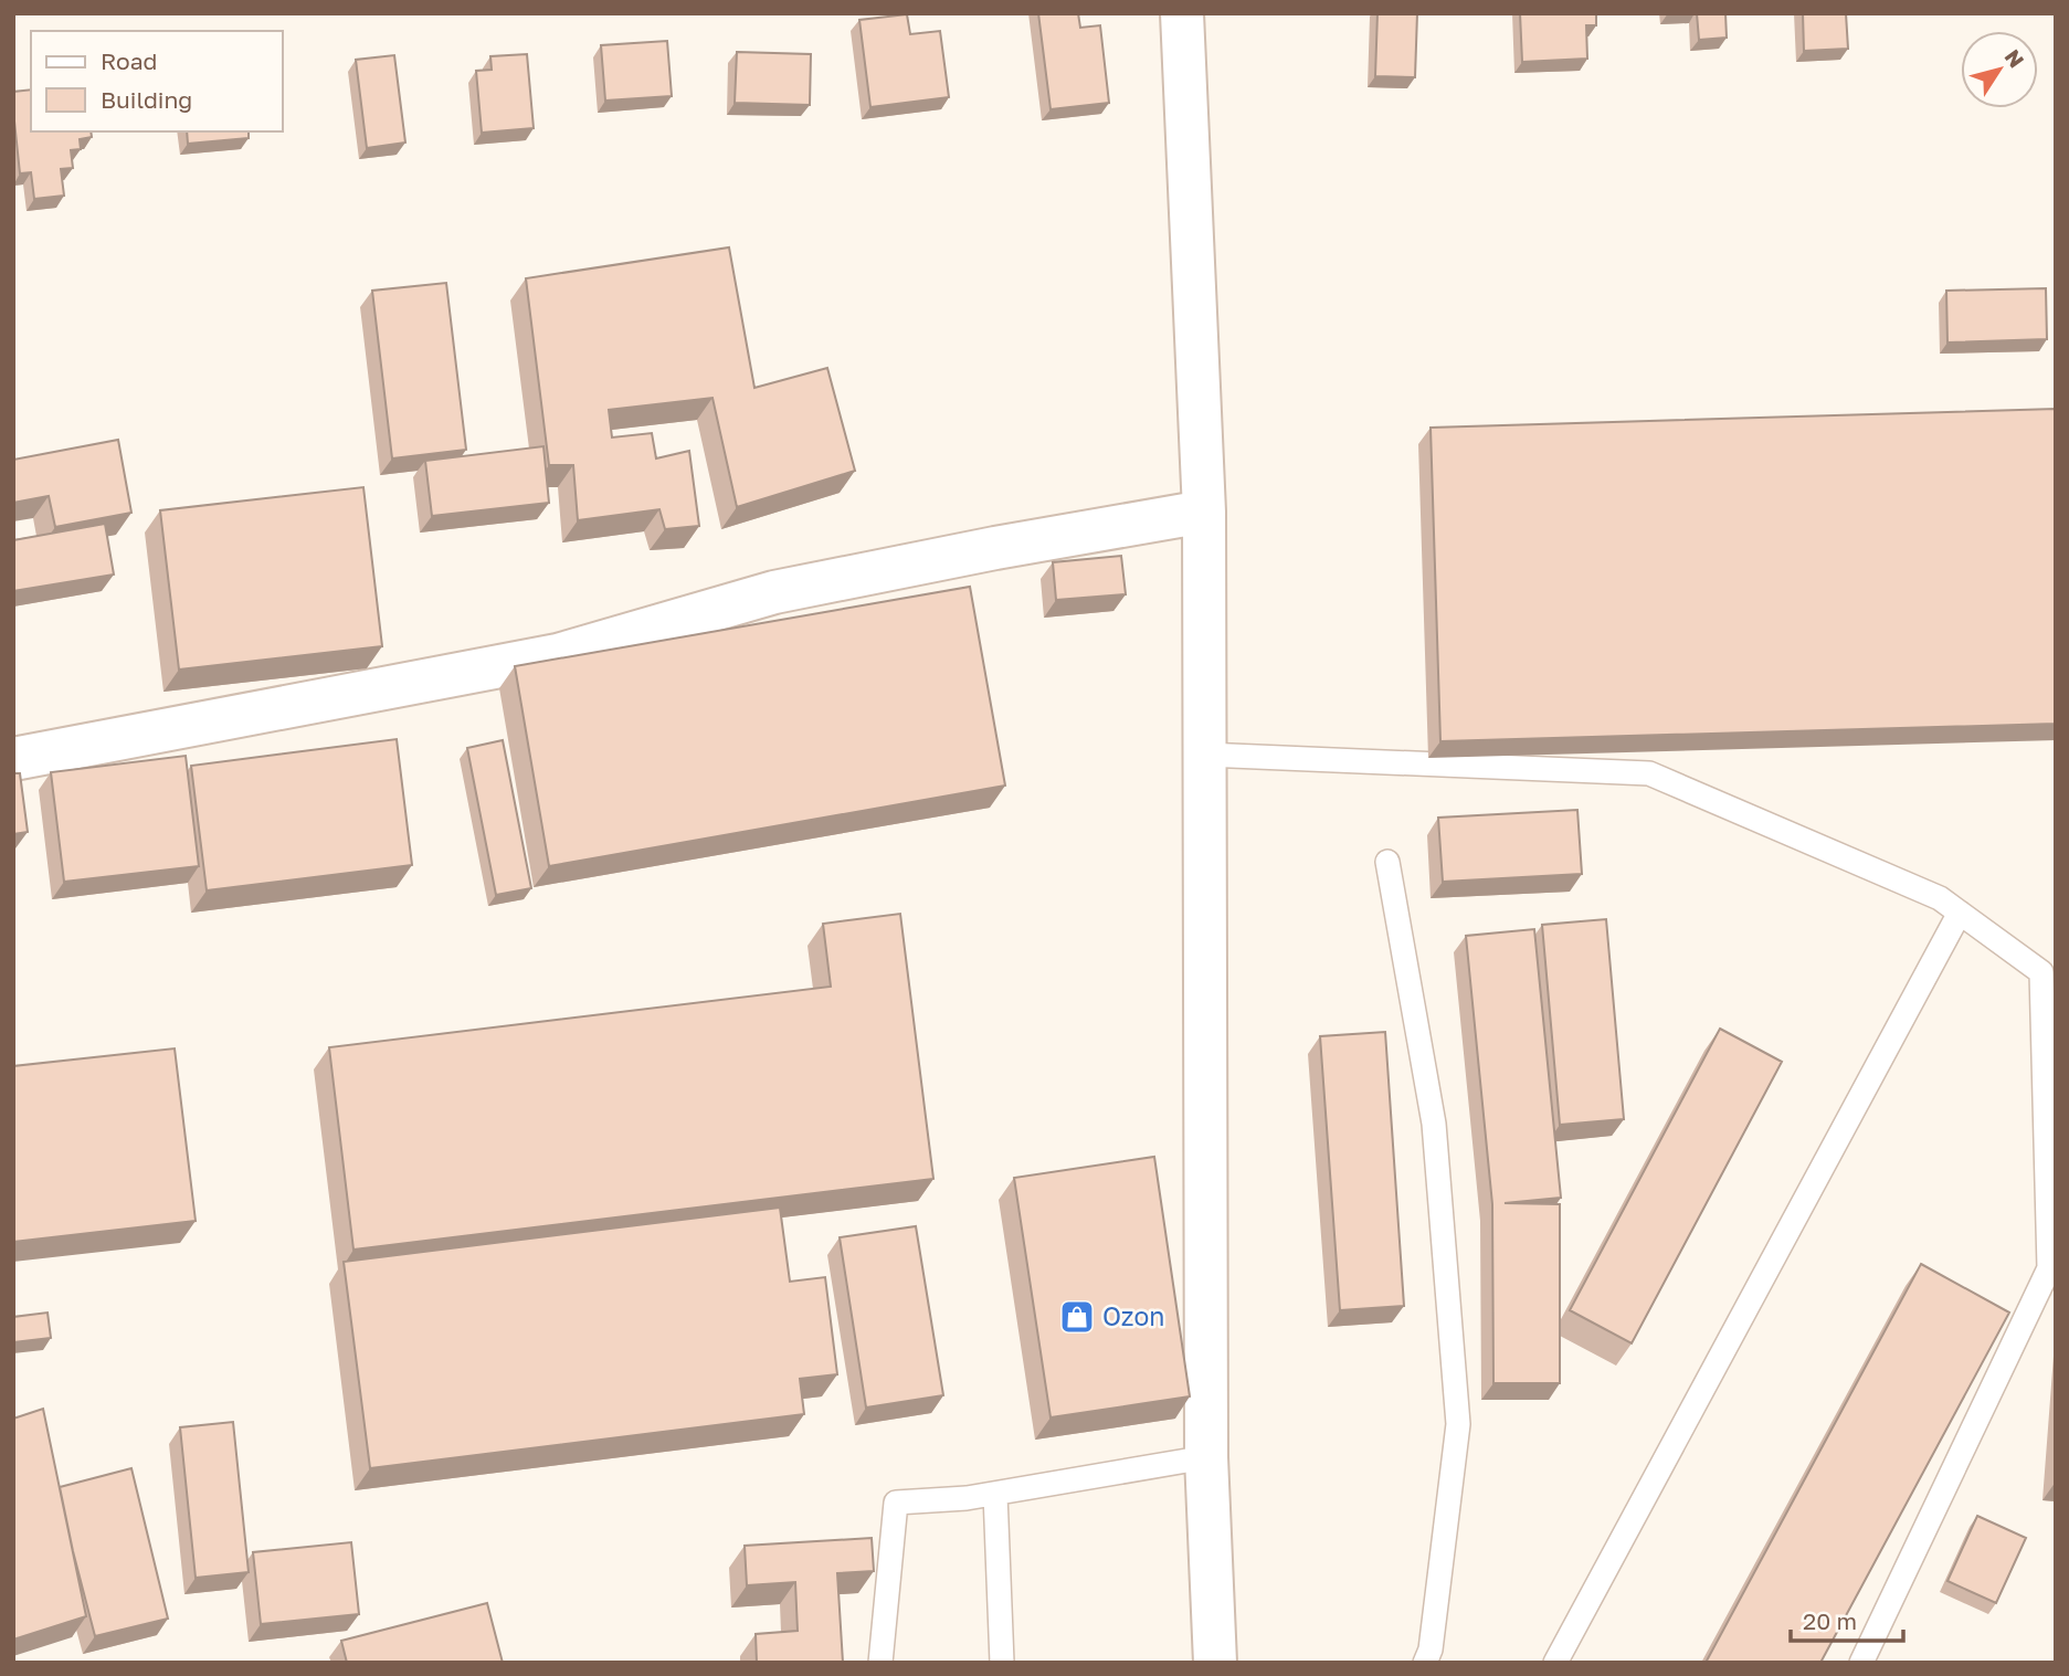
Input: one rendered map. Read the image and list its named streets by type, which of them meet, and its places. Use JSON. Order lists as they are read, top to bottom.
{
  "places": {
    "shop": ["Ozon"]
  },
  "legend": ["Road", "Building"],
  "scale_bar": "20 m",
  "north": "top right"
}
